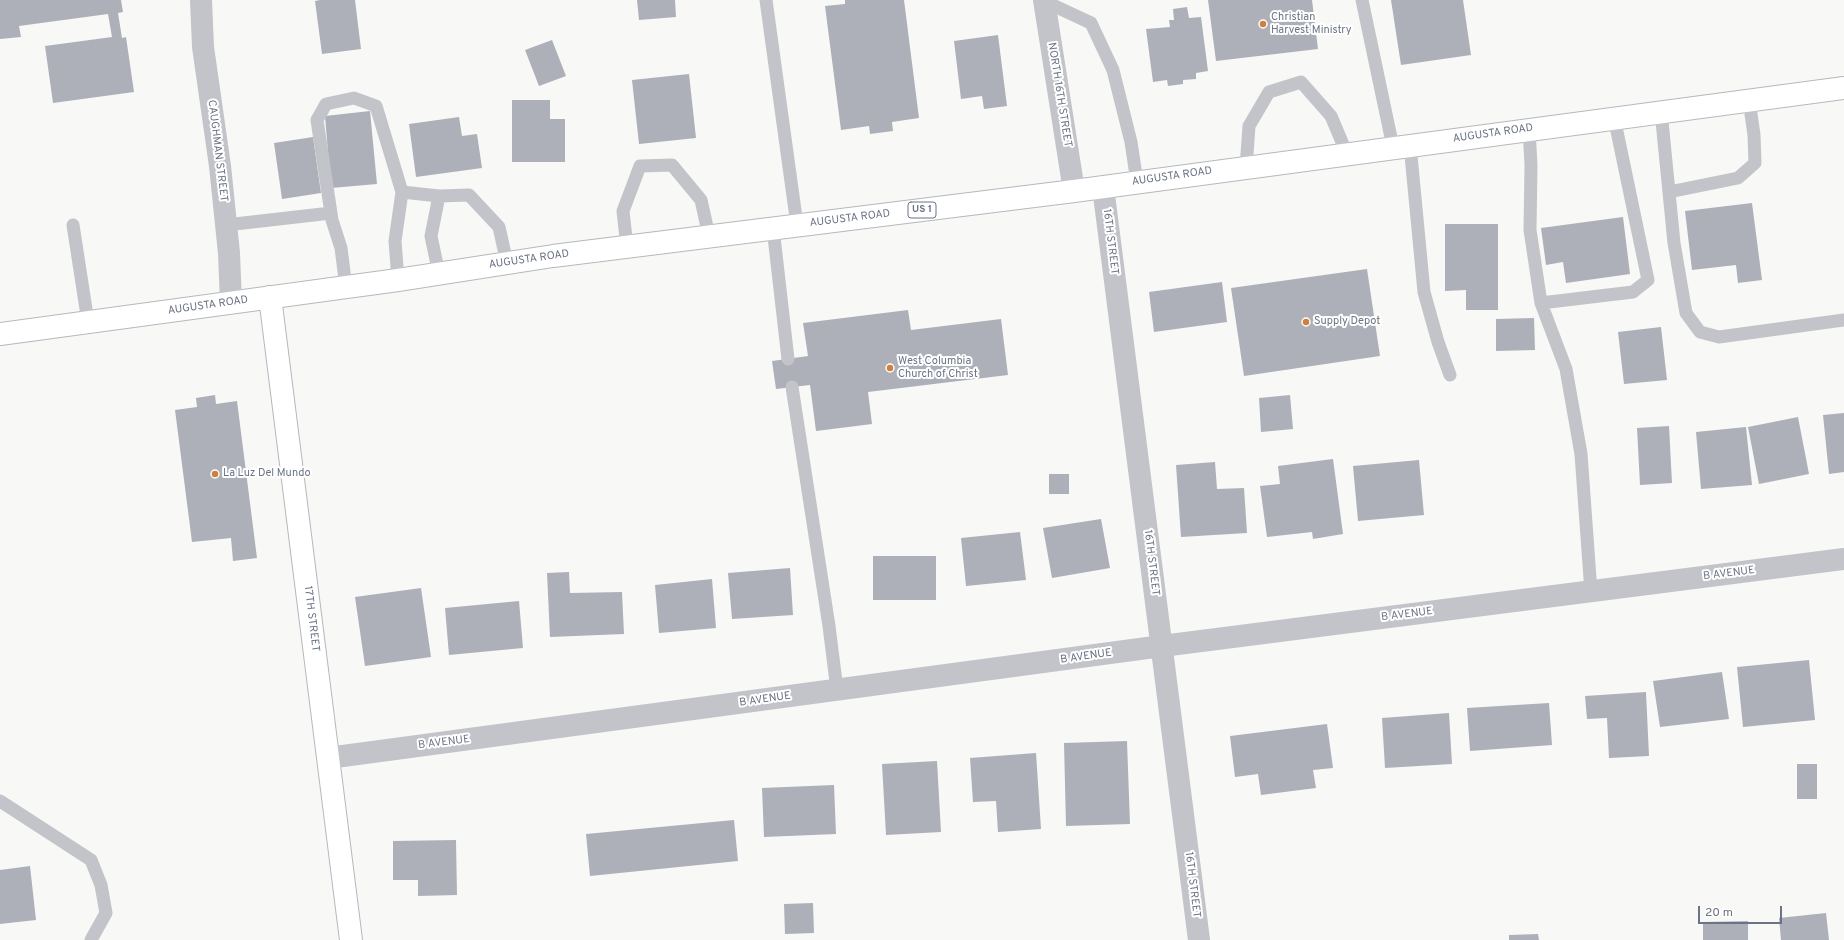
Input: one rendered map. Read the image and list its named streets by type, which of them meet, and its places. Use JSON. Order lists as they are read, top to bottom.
{
  "streets": {
    "main road": ["AUGUSTA ROAD", "US 1", "17TH STREET"],
    "street": [
      "NORTH 16TH STREET",
      "CAUGHMAN STREET",
      "16TH STREET",
      "B AVENUE"
    ]
  },
  "crossings": [
    ["NORTH 16TH STREET", "AUGUSTA ROAD"],
    ["AUGUSTA ROAD", "CAUGHMAN STREET"],
    ["AUGUSTA ROAD", "16TH STREET"],
    ["AUGUSTA ROAD", "17TH STREET"],
    ["16TH STREET", "B AVENUE"],
    ["B AVENUE", "17TH STREET"]
  ],
  "places": [
    "Christian Harvest Ministry",
    "Supply Depot",
    "West Columbia Church of Christ",
    "La Luz Del Mundo"
  ],
  "scale_bar": "20 m"
}
